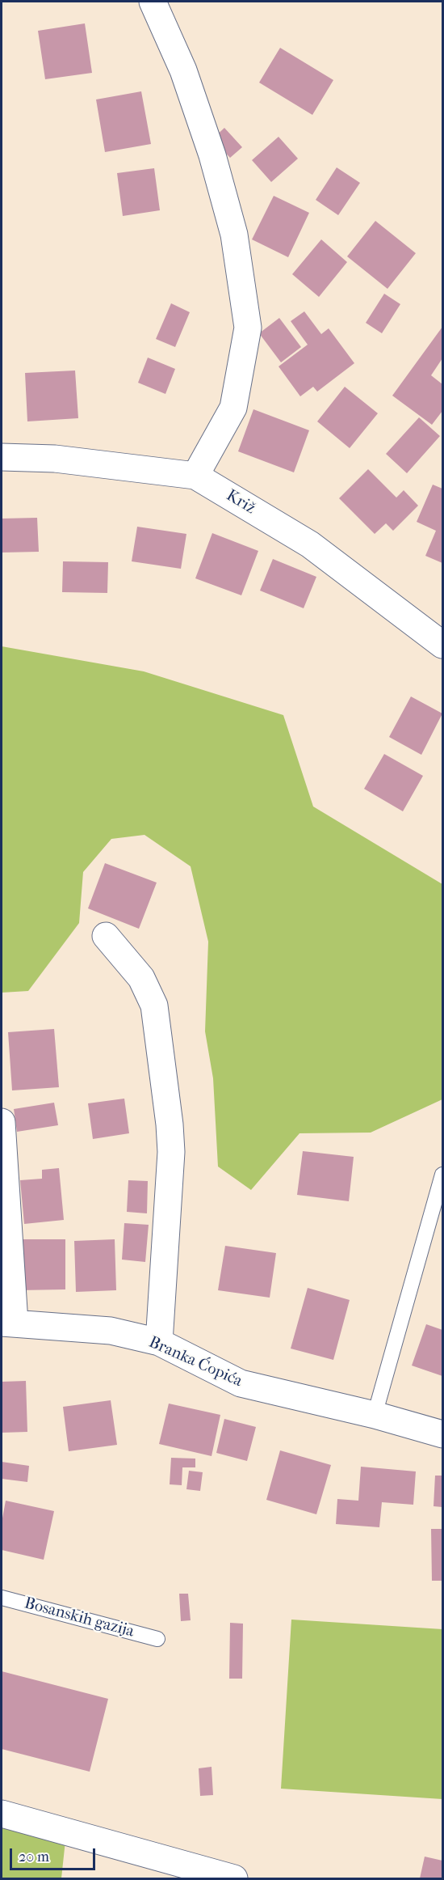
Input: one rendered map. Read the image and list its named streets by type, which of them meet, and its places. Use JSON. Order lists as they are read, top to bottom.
{
  "streets": {
    "street": ["Križ", "Branka Ćopića"],
    "lane": ["Bosanskih gazija"]
  },
  "scale_bar": "20 m"
}
